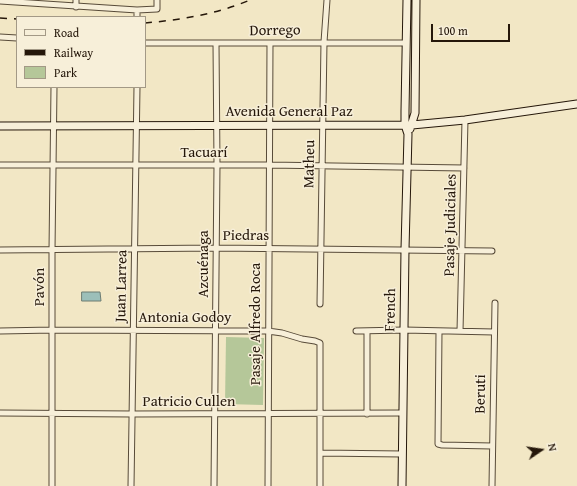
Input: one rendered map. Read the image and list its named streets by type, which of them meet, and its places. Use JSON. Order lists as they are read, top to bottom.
{
  "streets": {
    "main road": ["Avenida General Paz", "French"],
    "street": [
      "Dorrego",
      "Tacuarí",
      "Matheu",
      "Pasaje Judiciales",
      "Piedras",
      "Azcuénaga",
      "Juan Larrea",
      "Pavón",
      "Antonia Godoy",
      "Pasaje Alfredo Roca",
      "Beruti",
      "Patricio Cullen"
    ]
  },
  "crossings": [
    ["Dorrego", "Matheu"],
    ["Dorrego", "Azcuénaga"],
    ["Dorrego", "French"],
    ["Dorrego", "Pasaje Alfredo Roca"],
    ["Avenida General Paz", "Matheu"],
    ["Avenida General Paz", "Pasaje Judiciales"],
    ["Avenida General Paz", "Azcuénaga"],
    ["Avenida General Paz", "Juan Larrea"],
    ["Avenida General Paz", "Pavón"],
    ["Avenida General Paz", "French"],
    ["Avenida General Paz", "Pasaje Alfredo Roca"],
    ["Tacuarí", "Matheu"],
    ["Tacuarí", "Pasaje Judiciales"],
    ["Tacuarí", "Azcuénaga"],
    ["Tacuarí", "Juan Larrea"],
    ["Tacuarí", "Pavón"],
    ["Tacuarí", "French"],
    ["Tacuarí", "Pasaje Alfredo Roca"],
    ["Matheu", "Piedras"],
    ["Pasaje Judiciales", "Piedras"],
    ["Piedras", "Azcuénaga"],
    ["Piedras", "Juan Larrea"],
    ["Piedras", "Pavón"],
    ["Piedras", "French"],
    ["Piedras", "Pasaje Alfredo Roca"],
    ["Azcuénaga", "Antonia Godoy"],
    ["Azcuénaga", "Patricio Cullen"],
    ["Juan Larrea", "Antonia Godoy"],
    ["Juan Larrea", "Patricio Cullen"],
    ["Pavón", "Antonia Godoy"],
    ["Pavón", "Patricio Cullen"],
    ["French", "Patricio Cullen"],
    ["Antonia Godoy", "Pasaje Alfredo Roca"],
    ["Antonia Godoy", "Patricio Cullen"],
    ["Pasaje Alfredo Roca", "Patricio Cullen"]
  ],
  "legend": ["Road", "Railway", "Park"],
  "scale_bar": "100 m",
  "north": "right"
}
